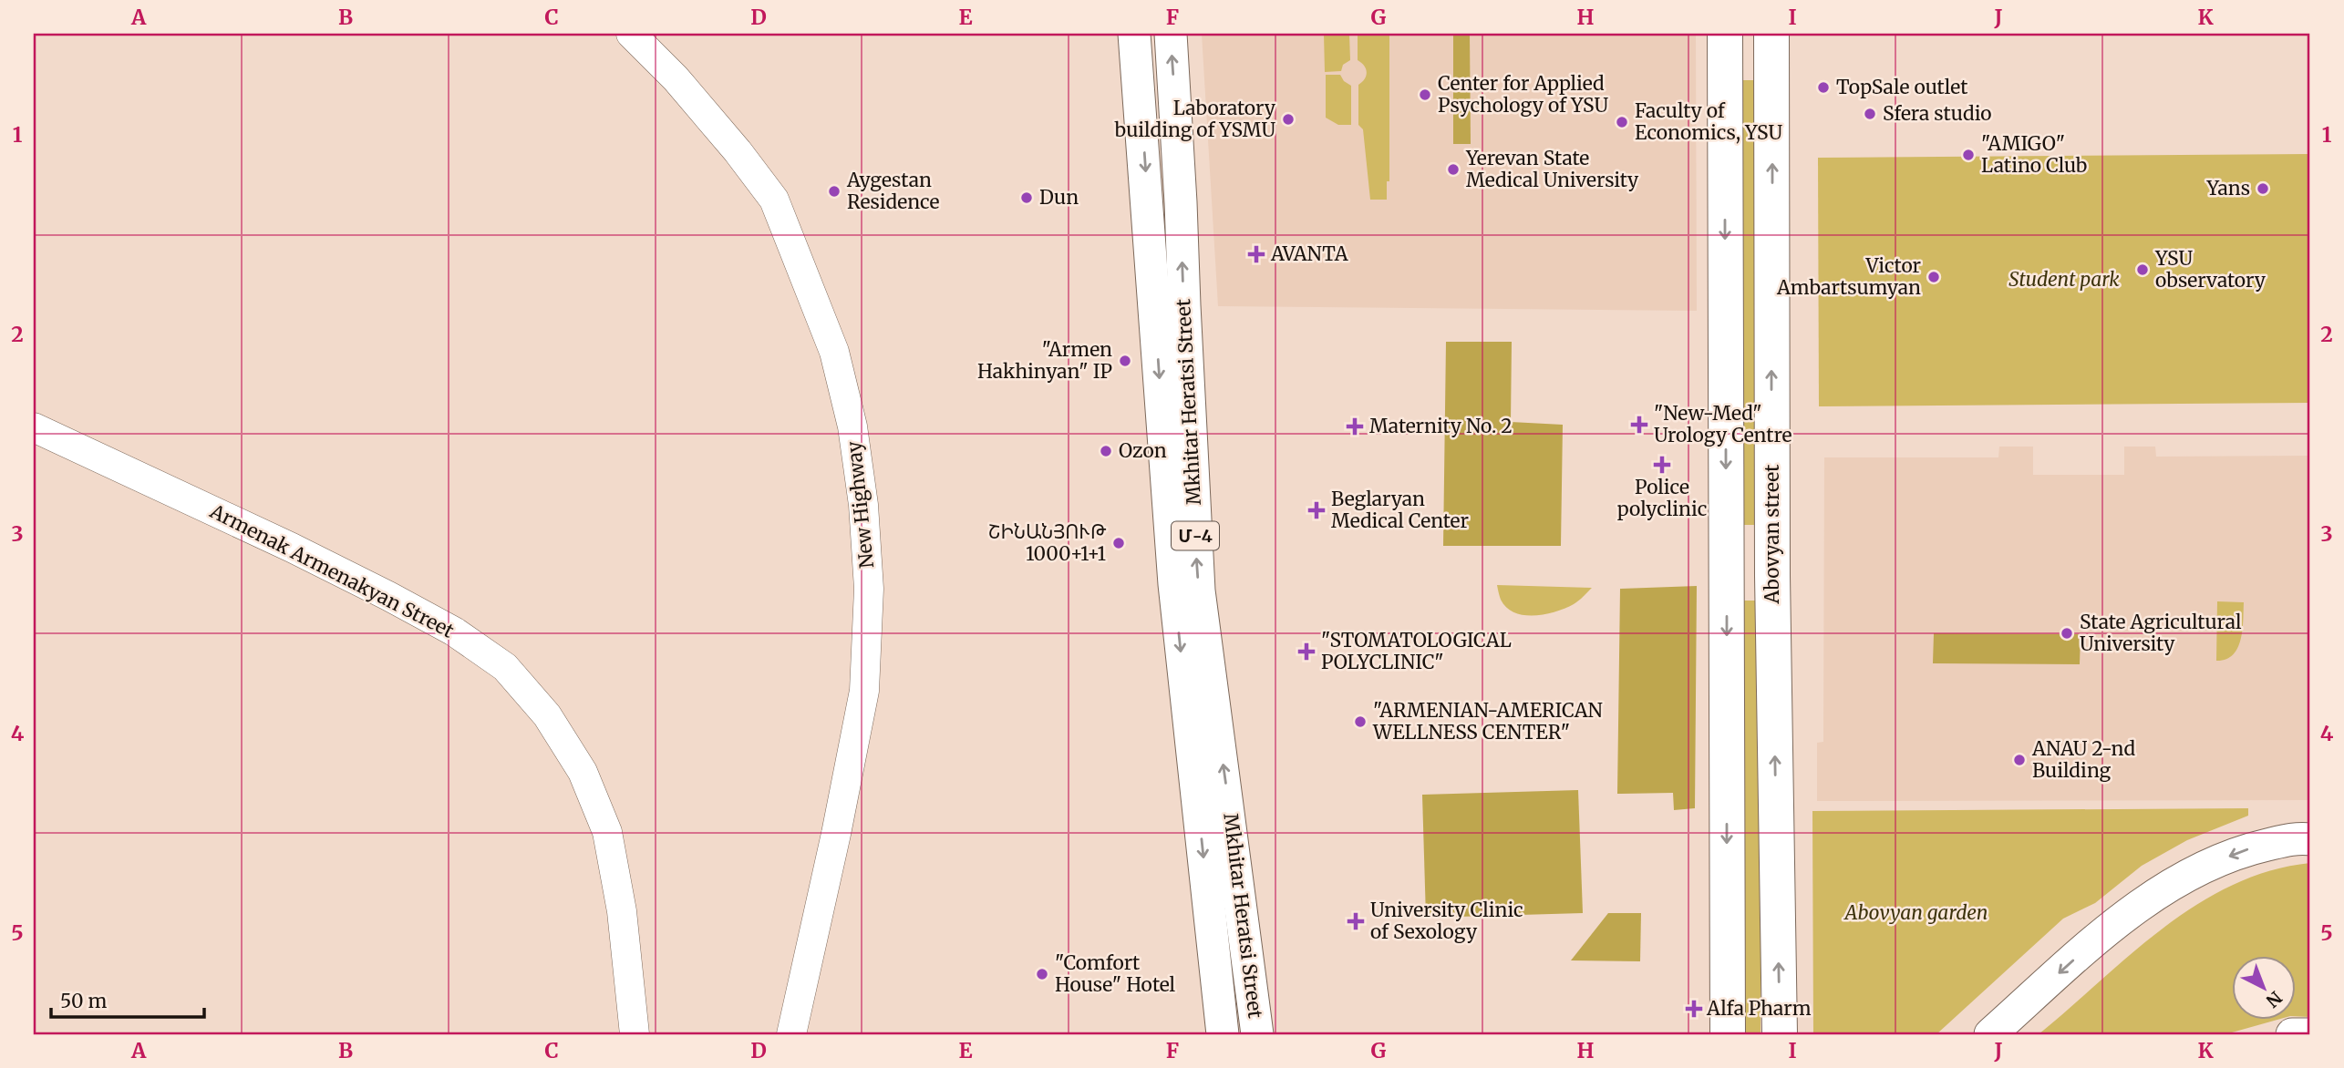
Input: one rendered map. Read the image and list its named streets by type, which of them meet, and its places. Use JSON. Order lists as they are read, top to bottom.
{
  "streets": {
    "highway": ["Abovyan street"],
    "main road": [
      "Mkhitar Heratsi Street",
      "New Highway",
      "Մ-4",
      "Armenak Armenakyan Street"
    ]
  },
  "parks": ["Student park", "Abovyan garden"],
  "places": {
    "other": [
      "TopSale outlet",
      "Center for Applied Psychology of YSU",
      "Sfera studio",
      "Laboratory building of YSMU",
      "Faculty of Economics, YSU",
      "\"AMIGO\" Latino Club",
      "Yerevan State Medical University",
      "Yans",
      "Aygestan Residence",
      "Dun",
      "YSU observatory",
      "Victor Ambartsumyan",
      "\"Armen Hakhinyan\" IP",
      "Ozon",
      "ՇԻՆԱՆՅՈՒԹ 1000+1+1",
      "State Agricultural University",
      "\"ARMENIAN-AMERICAN WELLNESS CENTER\"",
      "ANAU 2-nd Building",
      "\"Comfort House\" Hotel"
    ],
    "health": [
      "AVANTA",
      "\"New-Med\" Urology Centre",
      "Maternity No. 2",
      "Police polyclinic",
      "Beglaryan Medical Center",
      "\"STOMATOLOGICAL POLYCLINIC\"",
      "University Clinic of Sexology",
      "Alfa Pharm"
    ]
  },
  "scale_bar": "50 m",
  "north": "bottom right",
  "grid": {
    "columns": [
      "A",
      "B",
      "C",
      "D",
      "E",
      "F",
      "G",
      "H",
      "I",
      "J",
      "K"
    ],
    "rows": [
      "1",
      "2",
      "3",
      "4",
      "5"
    ]
  }
}
